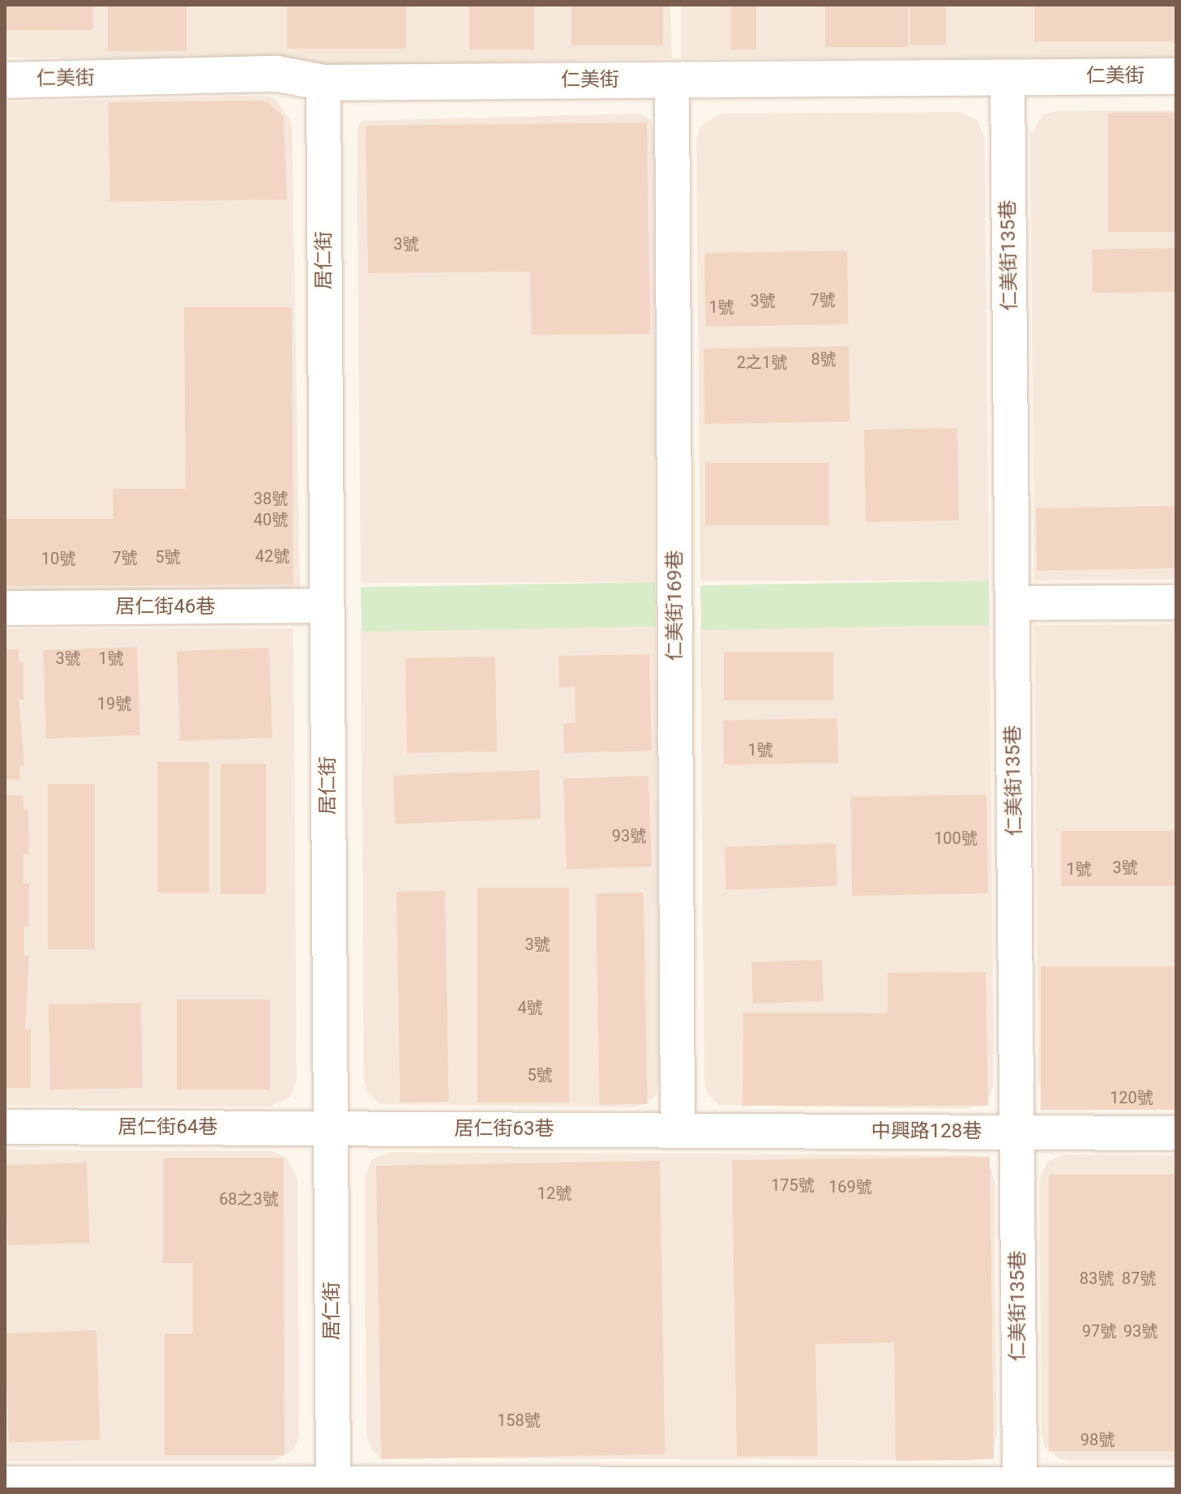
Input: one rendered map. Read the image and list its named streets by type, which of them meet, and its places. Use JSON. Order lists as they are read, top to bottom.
{
  "streets": {
    "street": [
      "仁美街",
      "仁美街135巷",
      "居仁街",
      "仁美街169巷",
      "居仁街46巷",
      "居仁街64巷",
      "居仁街63巷",
      "中興路128巷"
    ]
  },
  "crossings": [
    ["仁美街", "仁美街135巷"],
    ["仁美街", "居仁街"],
    ["仁美街", "仁美街169巷"],
    ["仁美街135巷", "中興路128巷"],
    ["居仁街", "居仁街46巷"],
    ["居仁街", "居仁街64巷"],
    ["居仁街", "居仁街63巷"],
    ["仁美街169巷", "居仁街63巷"],
    ["仁美街169巷", "中興路128巷"],
    ["居仁街64巷", "居仁街63巷"],
    ["居仁街63巷", "中興路128巷"]
  ],
  "house_numbers": [
    "3號",
    "7號",
    "3號",
    "1號",
    "8號",
    "2之1號",
    "38號",
    "40號",
    "42號",
    "5號",
    "7號",
    "10號",
    "3號",
    "1號",
    "19號",
    "1號",
    "93號",
    "100號",
    "3號",
    "1號",
    "3號",
    "4號",
    "5號",
    "120號",
    "175號",
    "169號",
    "12號",
    "68之3號",
    "83號",
    "87號",
    "97號",
    "93號",
    "158號",
    "98號"
  ]
}
